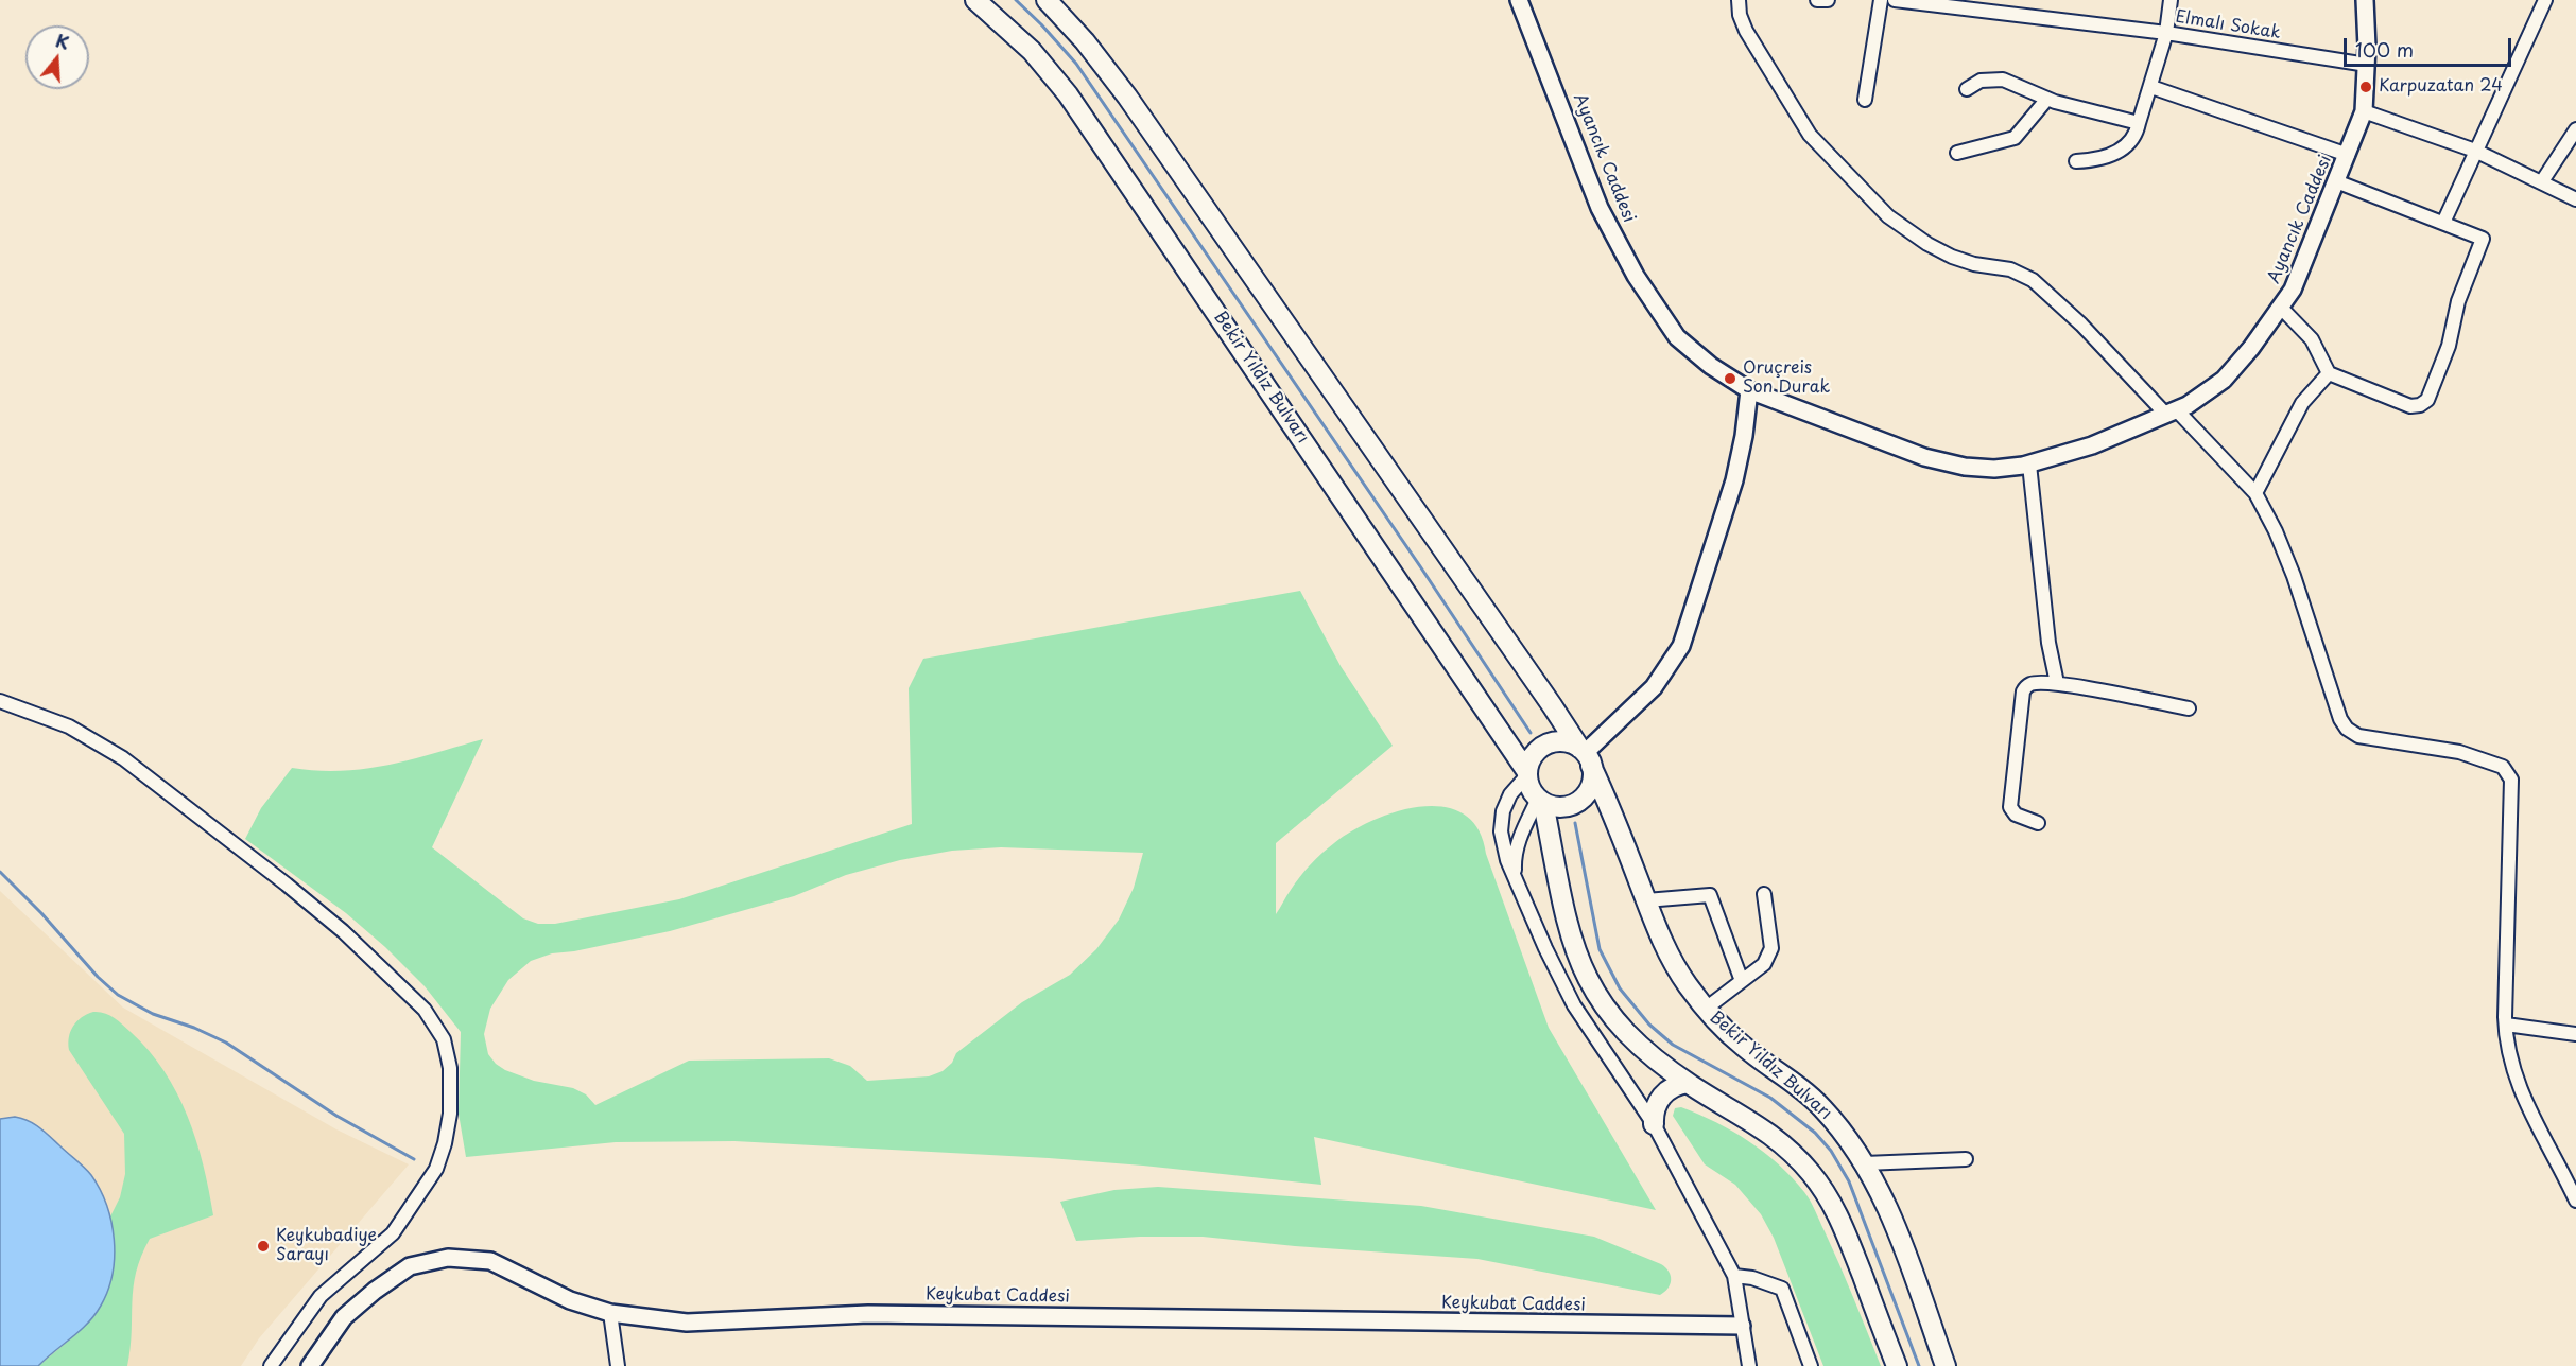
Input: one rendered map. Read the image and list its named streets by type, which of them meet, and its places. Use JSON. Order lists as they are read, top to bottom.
{
  "streets": {
    "main road": ["Bekir Yıldız Bulvarı"],
    "street": ["Elmalı Sokak", "Ayancık Caddesi", "Keykubat Caddesi"]
  },
  "crossings": [
    ["Elmalı Sokak", "Ayancık Caddesi"]
  ],
  "places": ["Karpuzatan 24", "Oruçreis Son Durak", "Keykubadiye Sarayı"],
  "scale_bar": "100 m",
  "north": "top"
}
